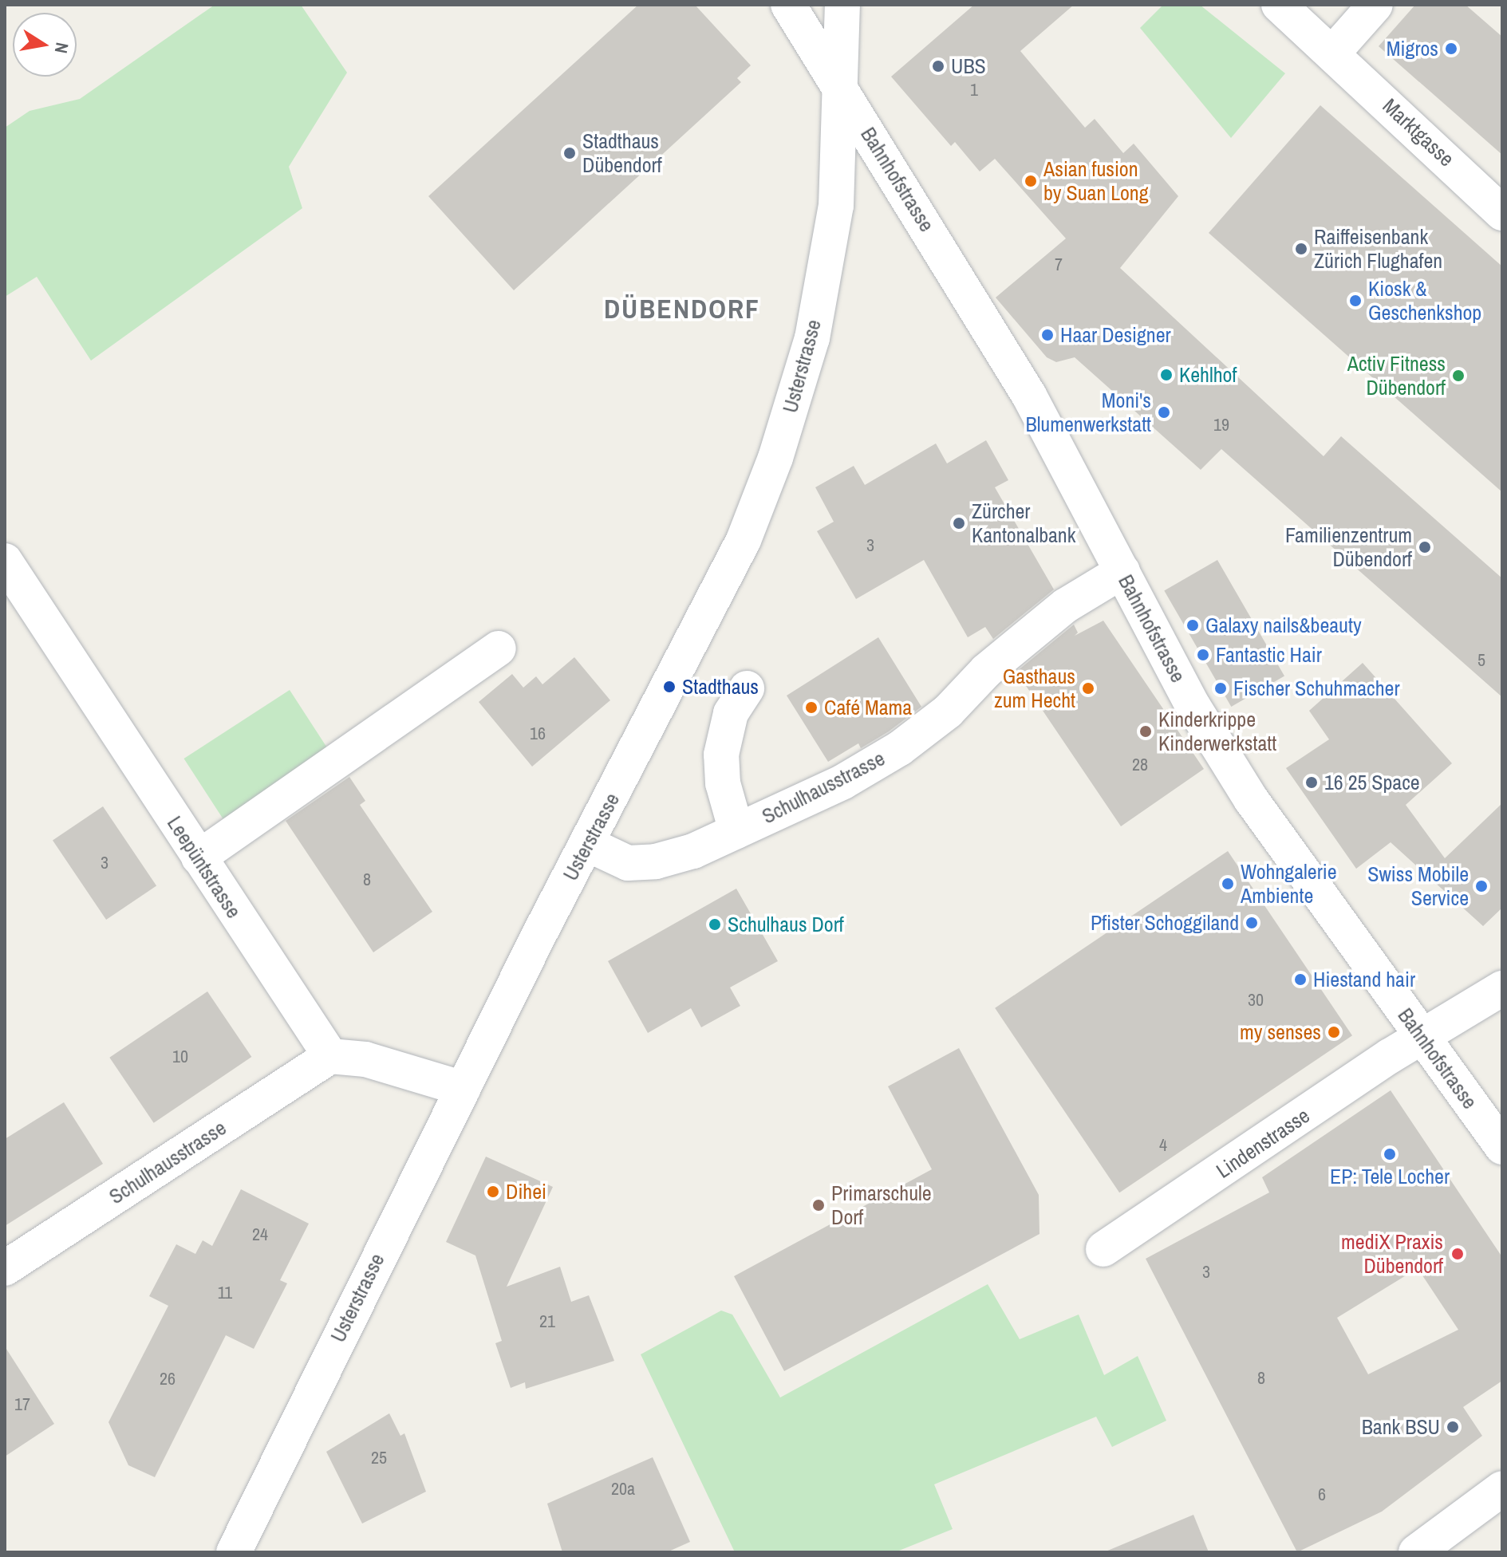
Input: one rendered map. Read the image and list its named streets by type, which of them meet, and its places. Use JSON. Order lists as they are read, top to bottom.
{
  "streets": {
    "street": [
      "Marktgasse",
      "Bahnhofstrasse",
      "Usterstrasse",
      "Schulhausstrasse",
      "Leepüntstrasse",
      "Lindenstrasse"
    ]
  },
  "crossings": [
    ["Bahnhofstrasse", "Usterstrasse"],
    ["Bahnhofstrasse", "Schulhausstrasse"],
    ["Bahnhofstrasse", "Lindenstrasse"],
    ["Usterstrasse", "Schulhausstrasse"],
    ["Schulhausstrasse", "Leepüntstrasse"]
  ],
  "districts": ["DÜBENDORF"],
  "places": [
    "Migros",
    "UBS",
    "Stadthaus Dübendorf",
    "Asian fusion by Suan Long",
    "Raiffeisenbank Zürich Flughafen",
    "Kiosk & Geschenkshop",
    "Haar Designer",
    "Kehlhof",
    "Activ Fitness Dübendorf",
    "Moni's Blumenwerkstatt",
    "Zürcher Kantonalbank",
    "Familienzentrum Dübendorf",
    "Galaxy nails&beauty",
    "Fantastic Hair",
    "Stadthaus",
    "Gasthaus zum Hecht",
    "Fischer Schuhmacher",
    "Café Mama",
    "Kinderkrippe Kinderwerkstatt",
    "16 25 Space",
    "Wohngalerie Ambiente",
    "Swiss Mobile Service",
    "Pfister Schoggiland",
    "Schulhaus Dorf",
    "Hiestand hair",
    "my senses",
    "EP: Tele Locher",
    "Dihei",
    "Primarschule Dorf",
    "mediX Praxis Dübendorf",
    "Bank BSU"
  ],
  "house_numbers": [
    "1",
    "7",
    "19",
    "3",
    "5",
    "16",
    "28",
    "3",
    "8",
    "30",
    "10",
    "4",
    "24",
    "3",
    "11",
    "21",
    "8",
    "26",
    "17",
    "25",
    "20a",
    "6"
  ],
  "north": "right"
}
